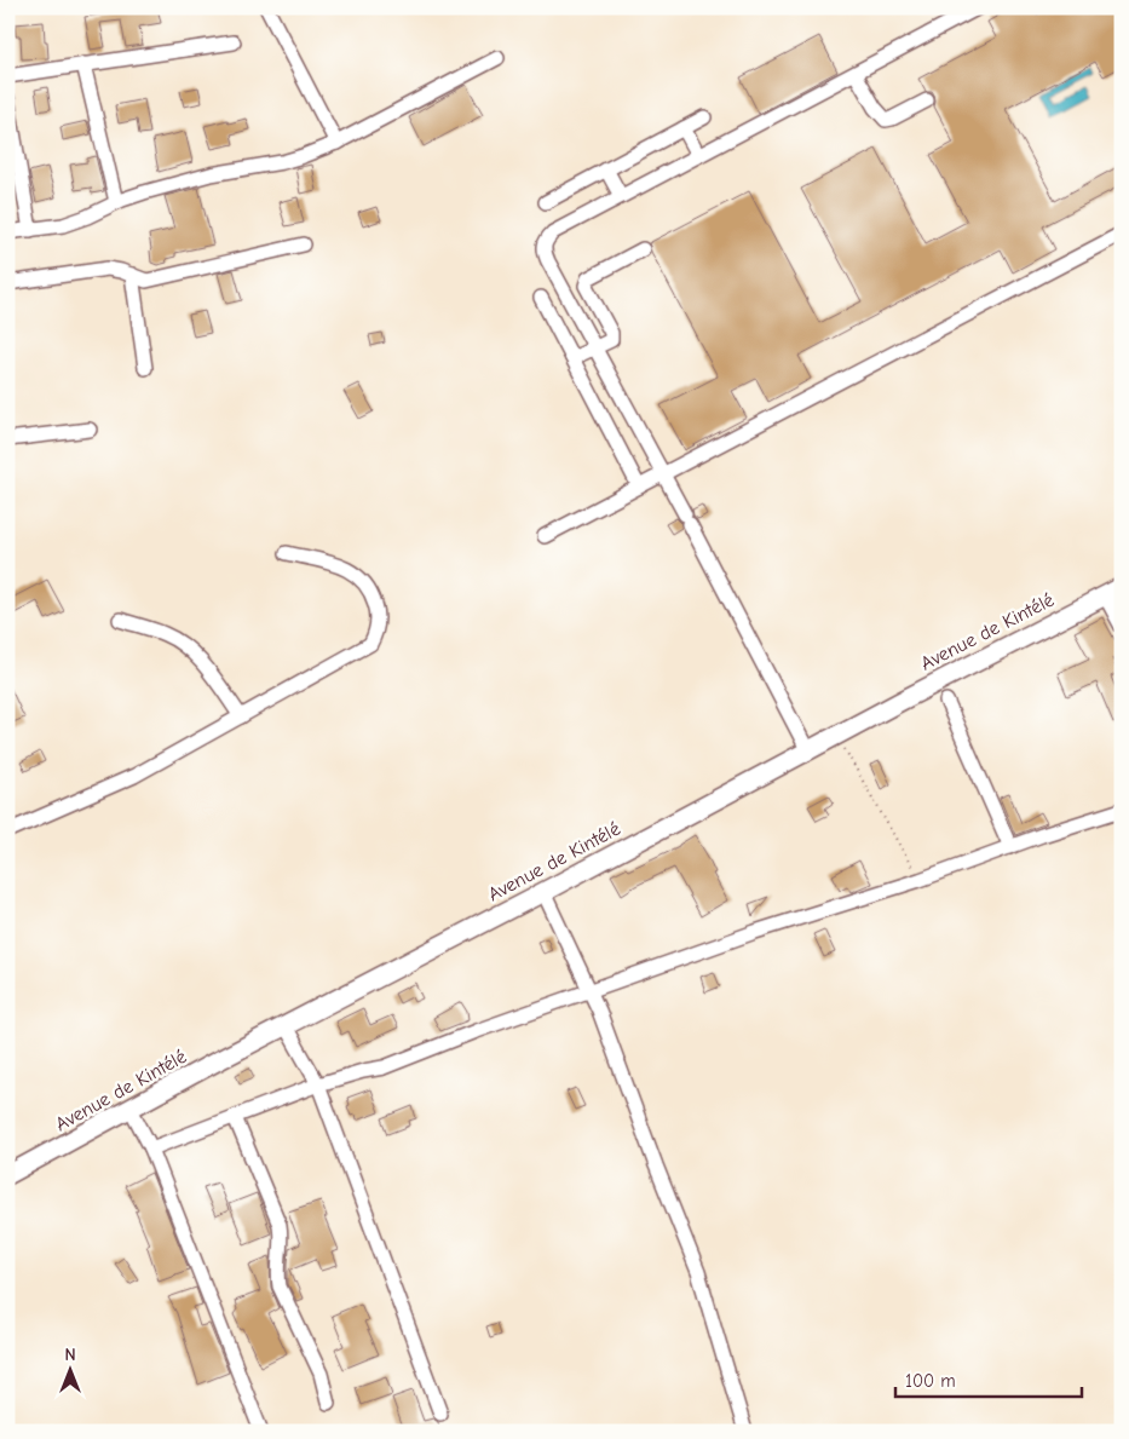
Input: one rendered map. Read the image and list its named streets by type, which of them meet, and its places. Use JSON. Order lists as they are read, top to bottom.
{
  "streets": {
    "main road": ["Avenue de Kintélé"]
  },
  "scale_bar": "100 m",
  "north": "top"
}
